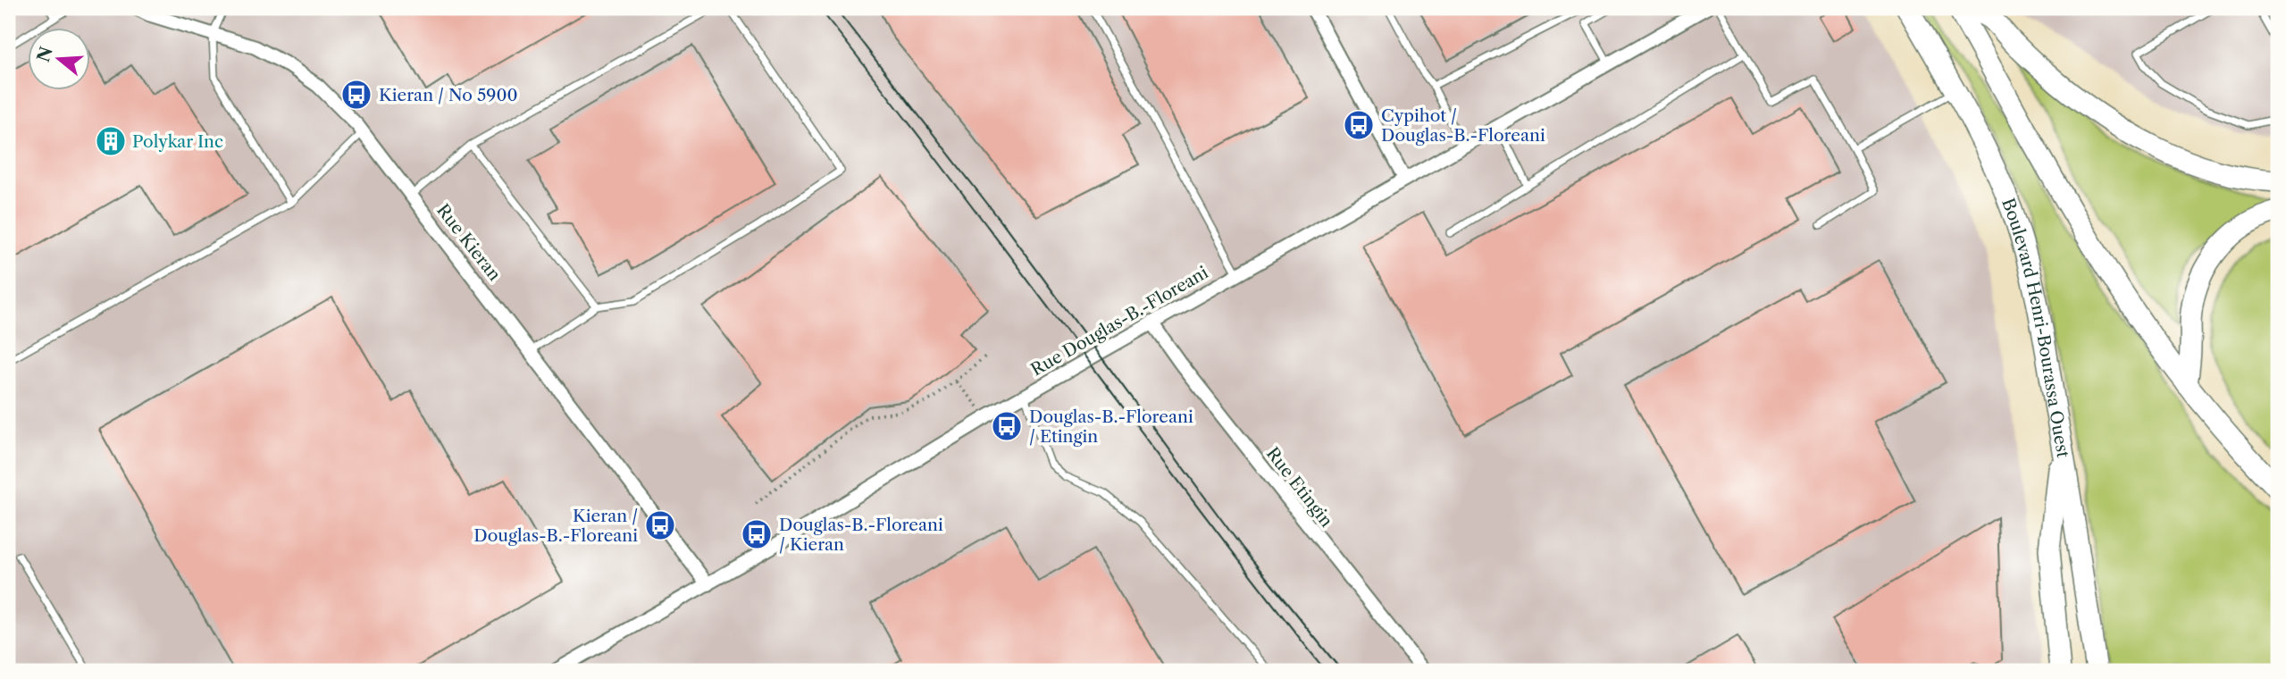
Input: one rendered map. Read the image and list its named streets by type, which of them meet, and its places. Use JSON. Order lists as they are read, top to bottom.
{
  "streets": {
    "main road": ["Boulevard Henri-Bourassa Ouest"],
    "street": ["Rue Kieran", "Rue Douglas-B.-Floreani", "Rue Etingin"]
  },
  "crossings": [
    ["Rue Kieran", "Rue Douglas-B.-Floreani"],
    ["Rue Douglas-B.-Floreani", "Rue Etingin"]
  ],
  "places": {
    "bus stop": [
      "Kieran / No 5900",
      "Cypihot / Douglas-B.-Floreani",
      "Douglas-B.-Floreani / Etingin",
      "Kieran / Douglas-B.-Floreani",
      "Douglas-B.-Floreani / Kieran"
    ],
    "building": ["Polykar Inc"]
  },
  "north": "left"
}
